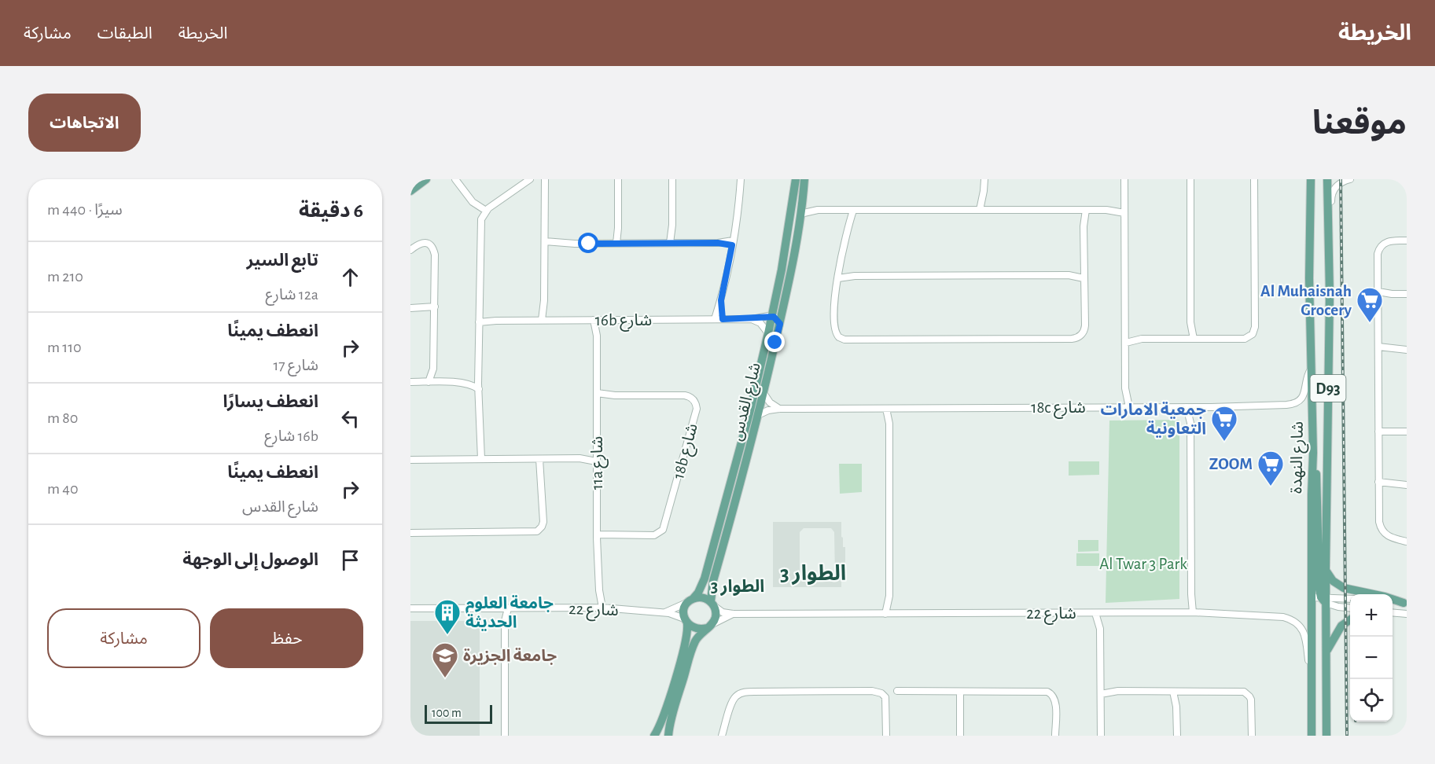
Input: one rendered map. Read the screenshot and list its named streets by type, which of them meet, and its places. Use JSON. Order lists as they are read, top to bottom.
{
  "streets": {
    "main road": ["D93", "شارع القدس", "شارع النهدة"],
    "street": [
      "16b شارع",
      "18c شارع",
      "18b شارع",
      "11a شارع",
      "شارع 22"
    ]
  },
  "crossings": [
    ["16b شارع", "شارع القدس"],
    ["16b شارع", "11a شارع"],
    ["شارع القدس", "18c شارع"],
    ["شارع القدس", "شارع 22"],
    ["18c شارع", "شارع النهدة"],
    ["18b شارع", "11a شارع"],
    ["شارع النهدة", "شارع 22"],
    ["11a شارع", "شارع 22"]
  ],
  "districts": ["الطوار 3", "الطوار 3"],
  "parks": ["Al Twar 3 Park"],
  "places": {
    "supermarket": ["Al Muhaisnah Grocery", "جمعية الامارات التعاونية", "ZOOM"],
    "building": ["جامعة العلوم الحديثة"],
    "school or university": ["جامعة الجزيرة"]
  },
  "scale_bar": "100 m",
  "page": {
    "header": "الخريطة",
    "nav": ["الخريطة", "الطبقات", "مشاركة"],
    "title": "موقعنا",
    "buttons": [
      "الاتجاهات",
      ["حفظ", "مشاركة"]
    ],
    "heading": ["6 دقيقة", "سيرًا · 440 m"],
    "list": [
      ["تابع السير", "12a شارع", "210 m"],
      ["انعطف يمينًا", "شارع 17", "110 m"],
      ["انعطف يسارًا", "16b شارع", "80 m"],
      ["انعطف يمينًا", "شارع القدس", "40 m"],
      "الوصول إلى الوجهة"
    ],
    "map_buttons": ["+", "−"],
    "scale": "100 m"
  }
}
